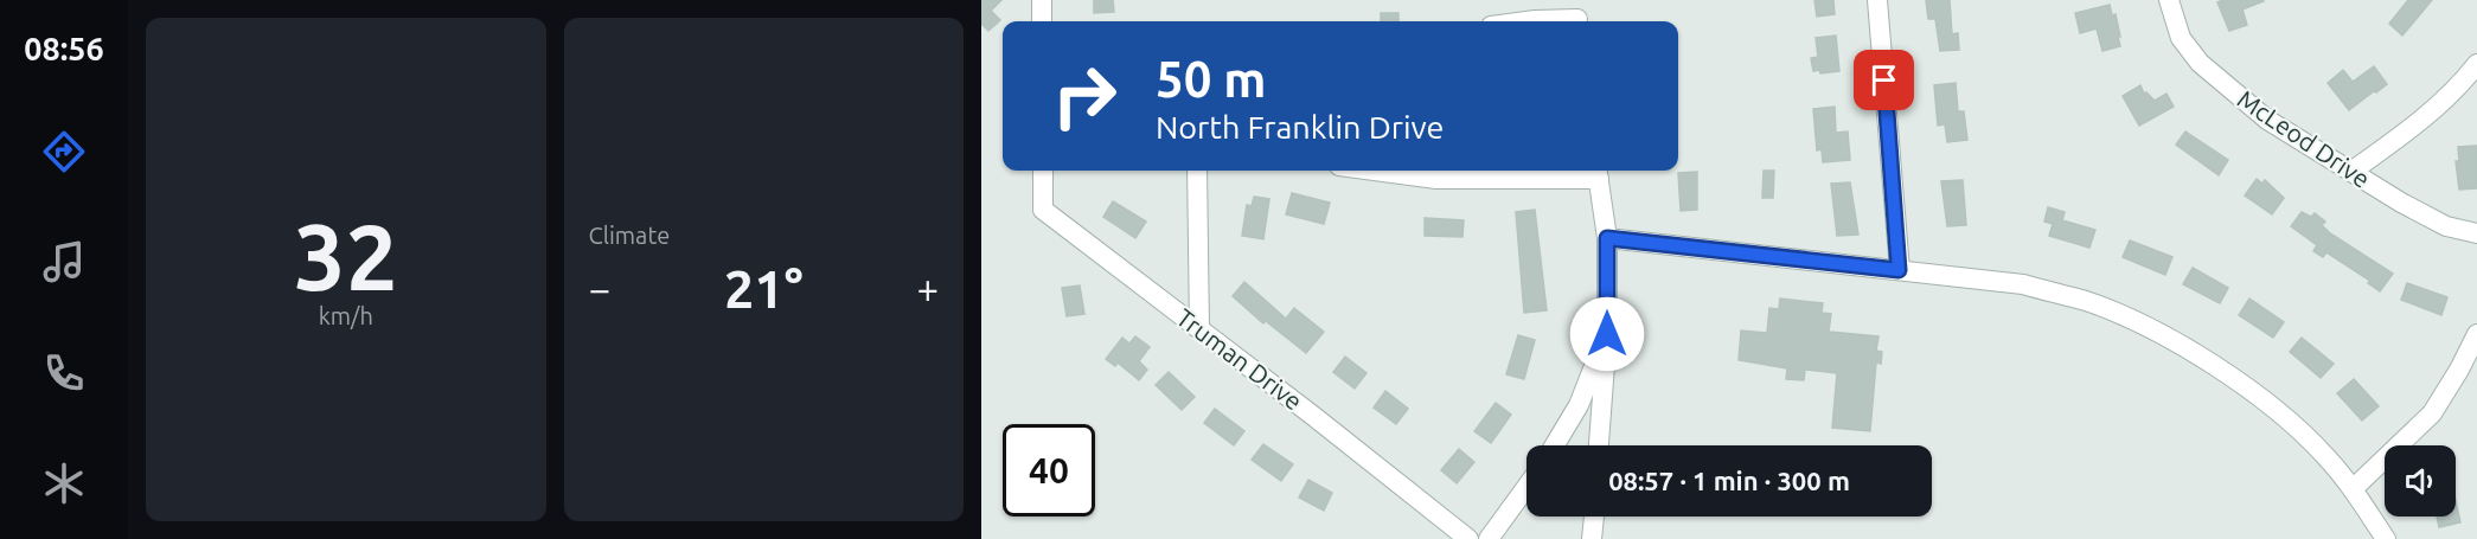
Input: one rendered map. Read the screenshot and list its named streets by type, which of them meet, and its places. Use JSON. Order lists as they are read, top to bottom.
{
  "streets": {
    "street": ["McLeod Drive", "Truman Drive"]
  },
  "page": {
    "tabs": "08:56",
    "tile": [
      ["32", "km/h"],
      "Climate"
    ],
    "turn": ["50 m", "North Franklin Drive"],
    "heat": ["−", "21°", "+"],
    "limit": "40",
    "trip": "08:57 · 1 min · 300 m"
  }
}
